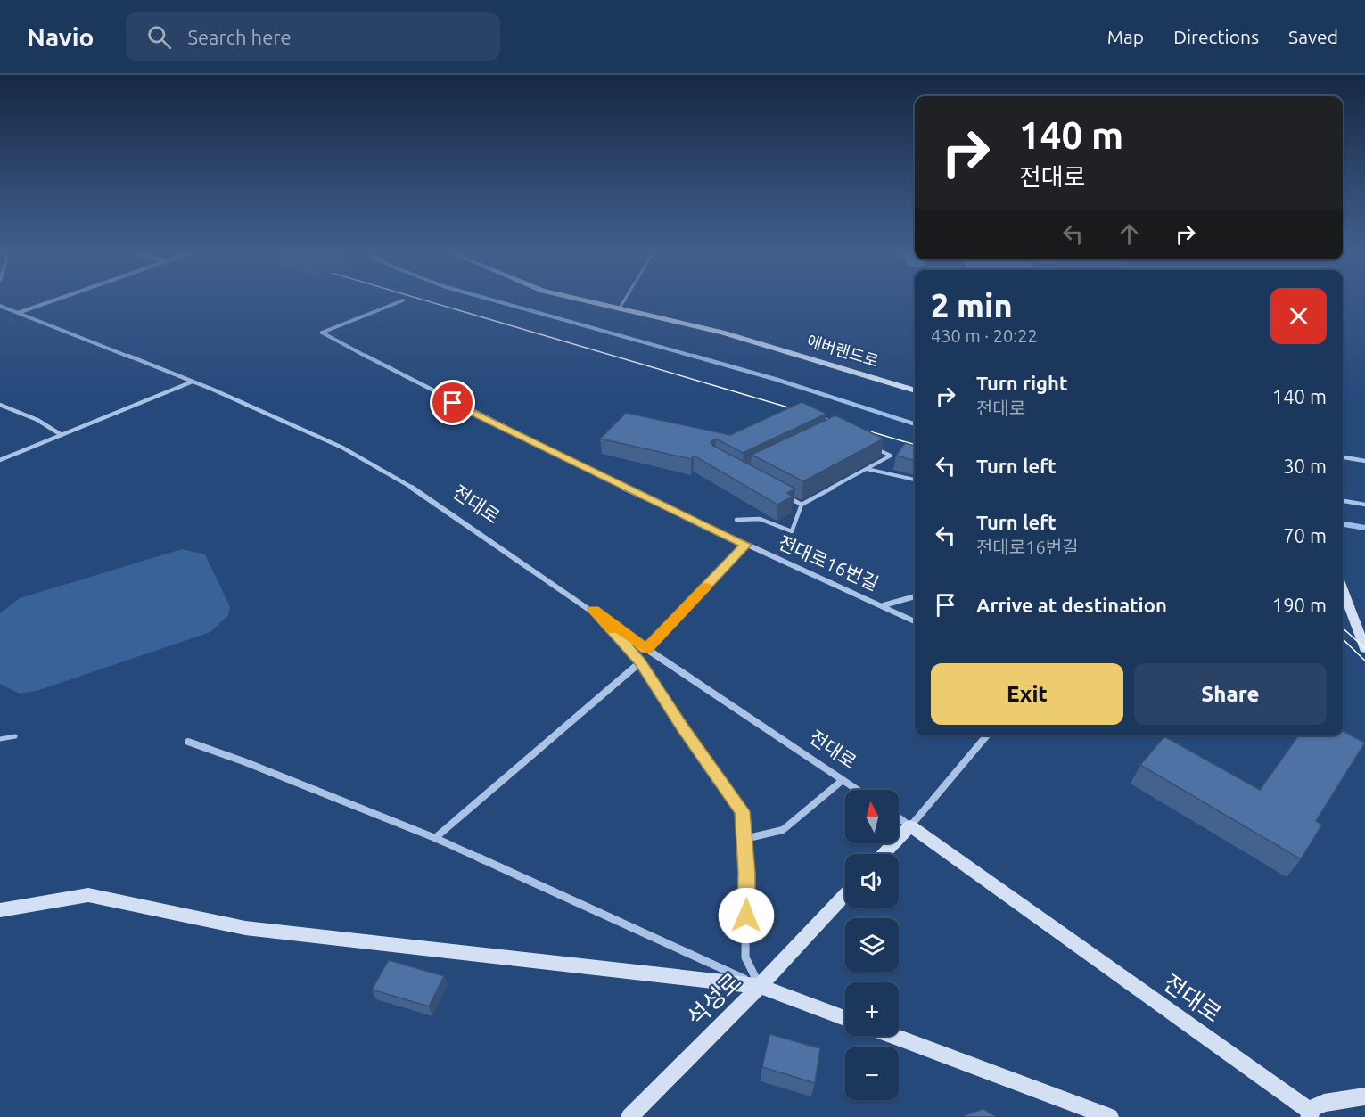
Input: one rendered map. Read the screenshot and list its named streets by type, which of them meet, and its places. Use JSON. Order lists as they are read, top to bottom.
{
  "streets": {
    "street": [
      "에버랜드로",
      "전대로",
      "전대로16번길",
      "석성로"
    ]
  },
  "north": "top",
  "page": {
    "header": "Navio",
    "search": "Search here",
    "nav": ["Map", "Directions", "Saved"],
    "turn": ["140 m", "전대로"],
    "heading": ["2 min", "430 m · 20:22"],
    "list": [
      {
        "name": "Turn right",
        "note": "전대로",
        "value": "140 m"
      },
      {
        "name": "Turn left",
        "value": "30 m"
      },
      {
        "name": "Turn left",
        "note": "전대로16번길",
        "value": "70 m"
      },
      {
        "name": "Arrive at destination",
        "value": "190 m"
      }
    ],
    "buttons": ["Exit", "Share"],
    "map_buttons": ["+", "−"]
  }
}
